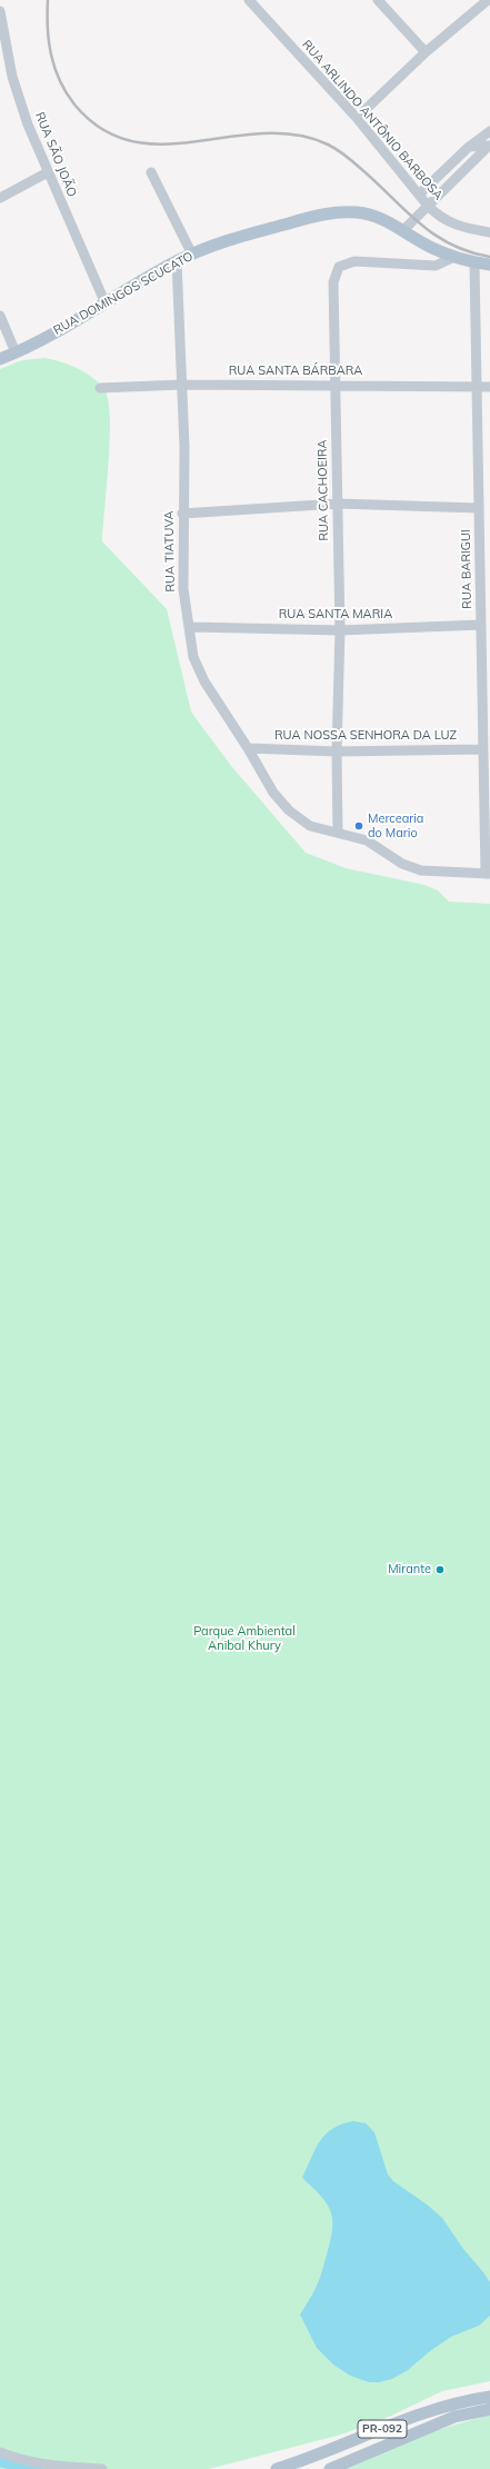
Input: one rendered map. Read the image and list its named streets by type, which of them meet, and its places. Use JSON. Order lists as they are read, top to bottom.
{
  "streets": {
    "main road": ["RUA DOMINGOS SCUCATO", "PR-092"],
    "street": [
      "RUA ARLINDO ANTÔNIO BARBOSA",
      "RUA SÃO JOÃO",
      "RUA SANTA BÁRBARA",
      "RUA CACHOEIRA",
      "RUA TIATUVA",
      "RUA BARIGUI",
      "RUA SANTA MARIA",
      "RUA NOSSA SENHORA DA LUZ"
    ]
  },
  "crossings": [
    ["RUA SÃO JOÃO", "RUA DOMINGOS SCUCATO"],
    ["RUA DOMINGOS SCUCATO", "RUA CACHOEIRA"],
    ["RUA DOMINGOS SCUCATO", "RUA TIATUVA"],
    ["RUA DOMINGOS SCUCATO", "RUA BARIGUI"],
    ["RUA SANTA BÁRBARA", "RUA CACHOEIRA"],
    ["RUA SANTA BÁRBARA", "RUA TIATUVA"],
    ["RUA SANTA BÁRBARA", "RUA BARIGUI"],
    ["RUA CACHOEIRA", "RUA TIATUVA"],
    ["RUA CACHOEIRA", "RUA SANTA MARIA"],
    ["RUA CACHOEIRA", "RUA NOSSA SENHORA DA LUZ"],
    ["RUA TIATUVA", "RUA BARIGUI"],
    ["RUA TIATUVA", "RUA SANTA MARIA"],
    ["RUA TIATUVA", "RUA NOSSA SENHORA DA LUZ"],
    ["RUA BARIGUI", "RUA SANTA MARIA"],
    ["RUA BARIGUI", "RUA NOSSA SENHORA DA LUZ"]
  ],
  "parks": ["Parque Ambiental Anibal Khury"],
  "places": ["Mercearia do Mario", "Mirante"]
}
